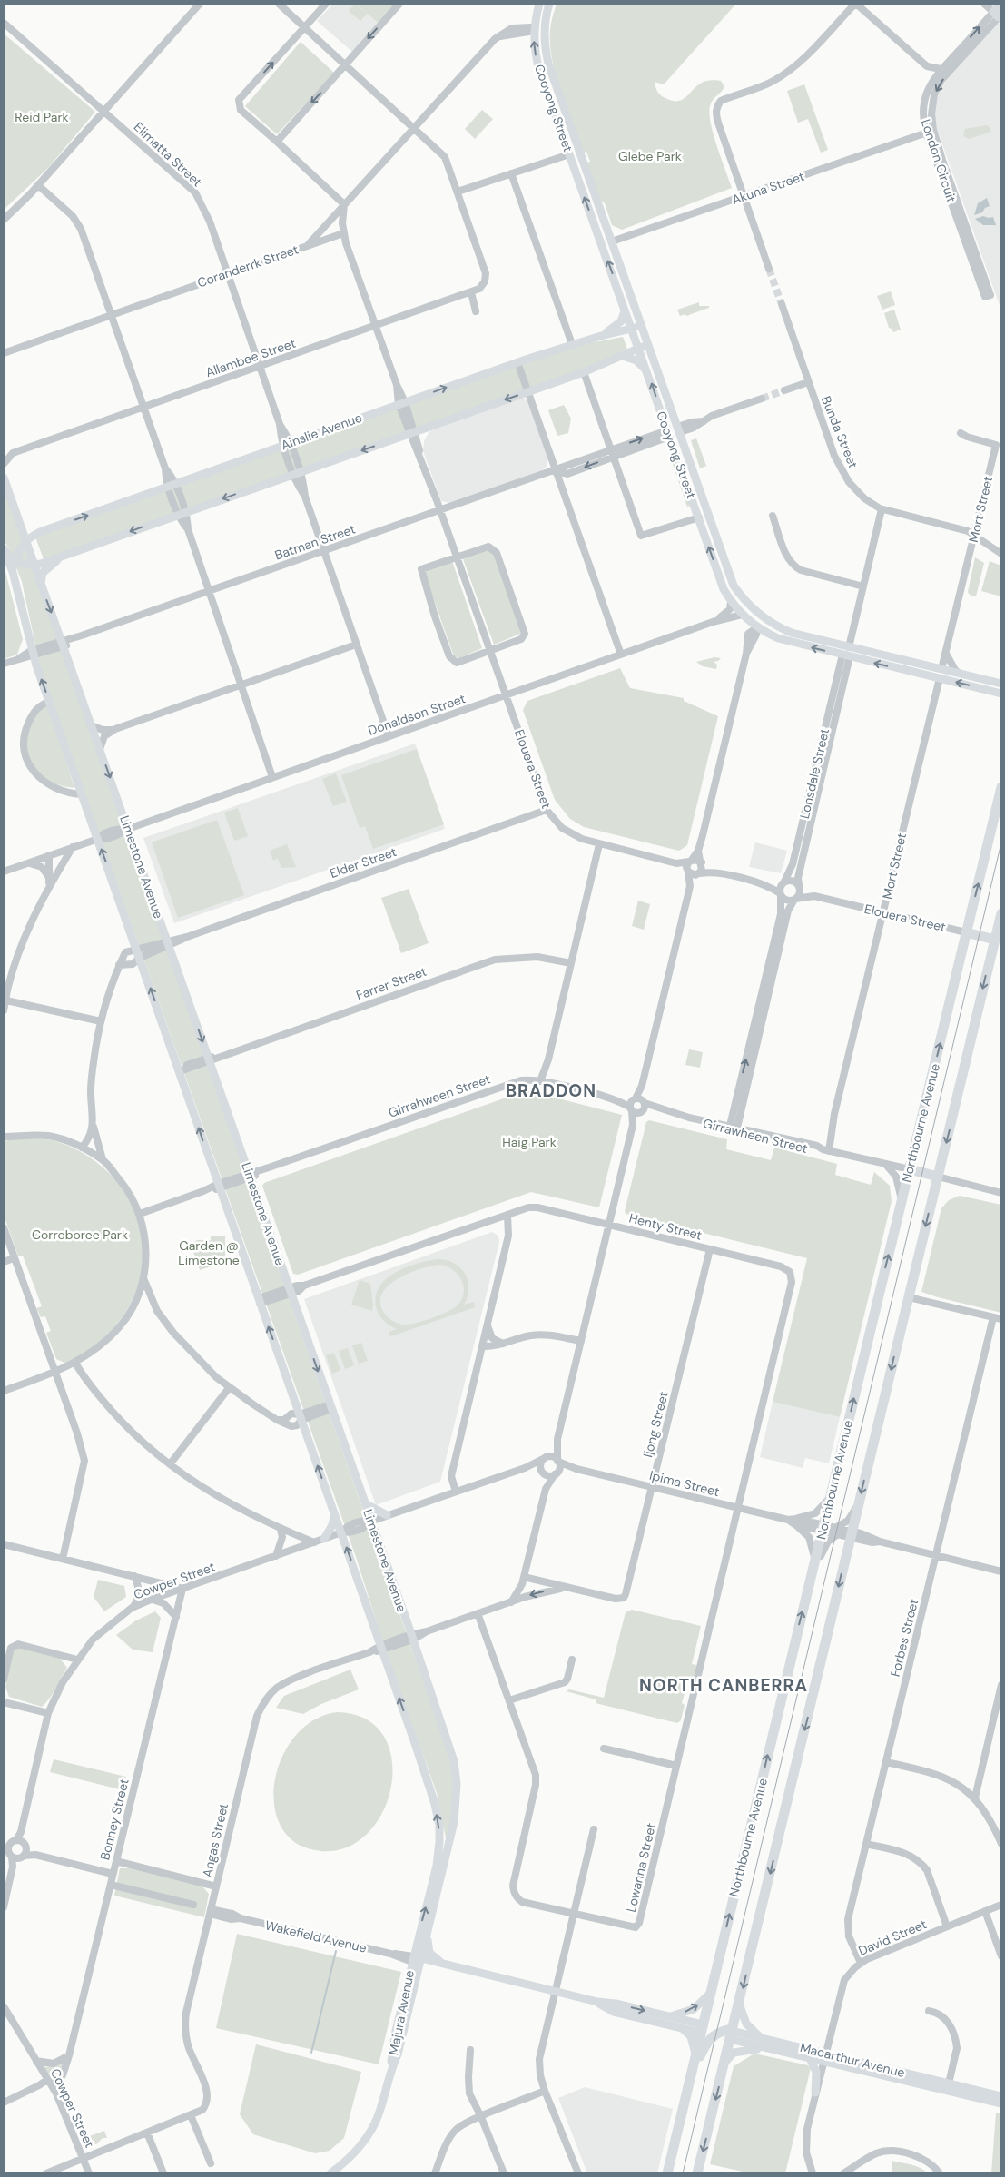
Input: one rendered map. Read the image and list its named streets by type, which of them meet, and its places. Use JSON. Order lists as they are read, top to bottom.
{
  "streets": {
    "highway": [
      "Elouera Street",
      "Northbourne Avenue",
      "Girrawheen Street",
      "Wakefield Avenue",
      "Macarthur Avenue"
    ],
    "main road": [
      "Cooyong Street",
      "Akuna Street",
      "Ainslie Avenue",
      "Mort Street",
      "Lonsdale Street",
      "Limestone Avenue",
      "Majura Avenue"
    ],
    "street": [
      "Elimatta Street",
      "London Circuit",
      "Coranderrk Street",
      "Allambee Street",
      "Bunda Street",
      "Batman Street",
      "Donaldson Street",
      "Elder Street",
      "Farrer Street",
      "Girrahween Street",
      "Henty Street",
      "Ijong Street",
      "Ipima Street",
      "Cowper Street",
      "Forbes Street",
      "Bonney Street",
      "Angas Street",
      "Lowanna Street",
      "David Street"
    ]
  },
  "crossings": [
    ["Cooyong Street", "Akuna Street"],
    ["Cooyong Street", "Coranderrk Street"],
    ["Cooyong Street", "Ainslie Avenue"],
    ["Cooyong Street", "Mort Street"],
    ["Cooyong Street", "Donaldson Street"],
    ["Cooyong Street", "Lonsdale Street"],
    ["Elimatta Street", "Coranderrk Street"],
    ["Elimatta Street", "Allambee Street"],
    ["Elimatta Street", "Ainslie Avenue"],
    ["Elimatta Street", "Batman Street"],
    ["Elimatta Street", "Donaldson Street"],
    ["London Circuit", "Akuna Street"],
    ["Allambee Street", "Elouera Street"],
    ["Ainslie Avenue", "Elouera Street"],
    ["Ainslie Avenue", "Limestone Avenue"],
    ["Bunda Street", "Mort Street"],
    ["Mort Street", "Elouera Street"],
    ["Mort Street", "Girrawheen Street"],
    ["Batman Street", "Elouera Street"],
    ["Batman Street", "Limestone Avenue"],
    ["Donaldson Street", "Elouera Street"],
    ["Donaldson Street", "Limestone Avenue"],
    ["Elouera Street", "Lonsdale Street"],
    ["Elouera Street", "Elder Street"],
    ["Elouera Street", "Northbourne Avenue"],
    ["Elder Street", "Limestone Avenue"],
    ["Limestone Avenue", "Farrer Street"],
    ["Limestone Avenue", "Girrahween Street"],
    ["Limestone Avenue", "Henty Street"],
    ["Limestone Avenue", "Ijong Street"],
    ["Limestone Avenue", "Wakefield Avenue"],
    ["Limestone Avenue", "Majura Avenue"],
    ["Girrahween Street", "Girrawheen Street"],
    ["Northbourne Avenue", "Girrawheen Street"],
    ["Northbourne Avenue", "Ipima Street"],
    ["Northbourne Avenue", "Wakefield Avenue"],
    ["Northbourne Avenue", "Macarthur Avenue"],
    ["Henty Street", "Ijong Street"],
    ["Henty Street", "Ipima Street"],
    ["Henty Street", "Lowanna Street"],
    ["Ijong Street", "Ipima Street"],
    ["Ijong Street", "Angas Street"],
    ["Ijong Street", "Lowanna Street"],
    ["Ipima Street", "Forbes Street"],
    ["Ipima Street", "Lowanna Street"],
    ["Cowper Street", "Bonney Street"],
    ["Forbes Street", "David Street"],
    ["Angas Street", "Wakefield Avenue"],
    ["Wakefield Avenue", "Majura Avenue"],
    ["Wakefield Avenue", "Macarthur Avenue"],
    ["David Street", "Macarthur Avenue"]
  ],
  "districts": ["BRADDON", "NORTH CANBERRA"],
  "parks": [
    "Reid Park",
    "Glebe Park",
    "Haig Park",
    "Corroboree Park",
    "Garden @ Limestone"
  ]
}
